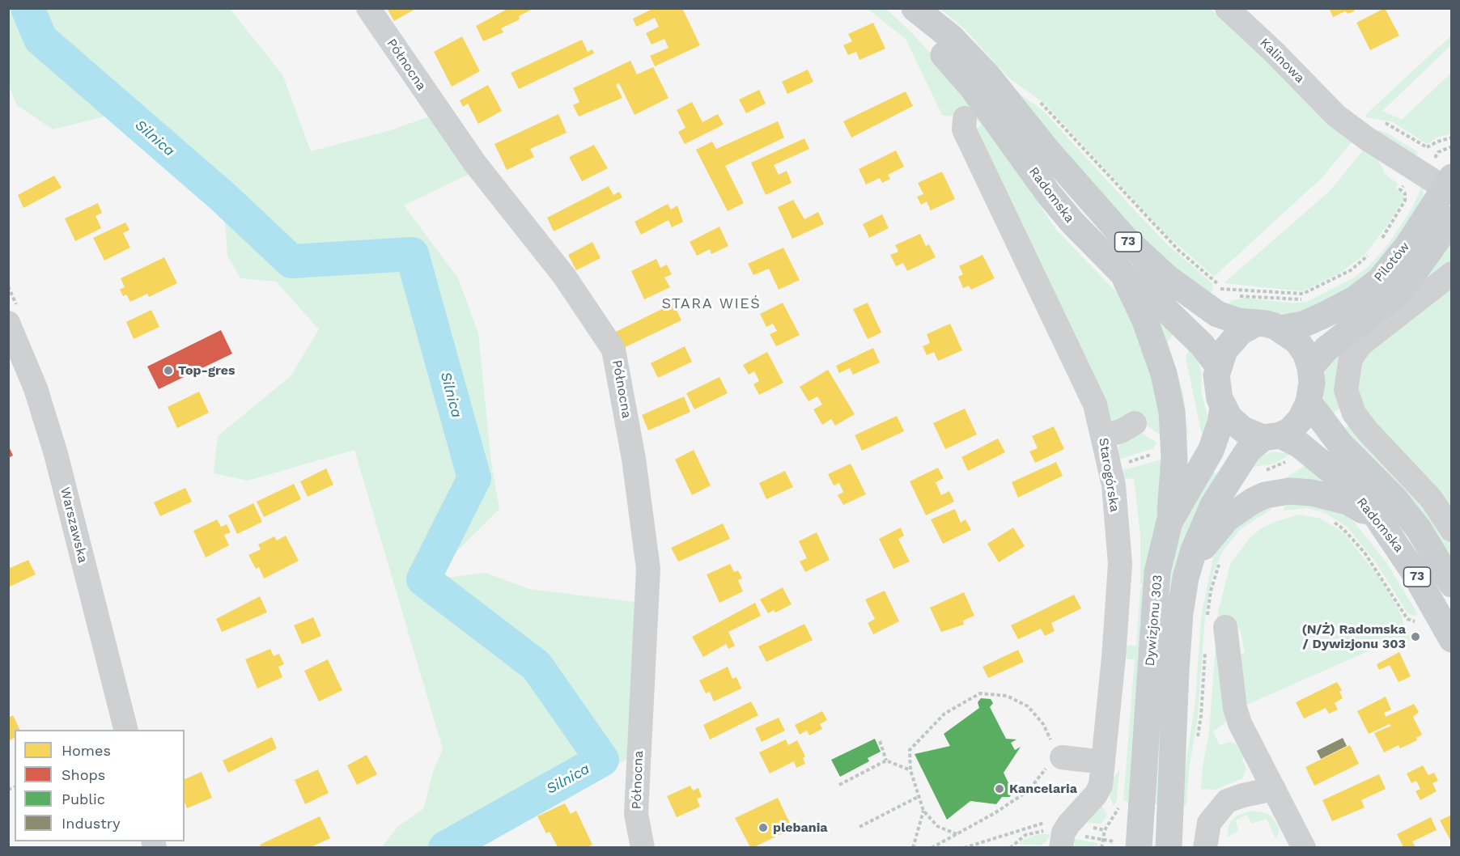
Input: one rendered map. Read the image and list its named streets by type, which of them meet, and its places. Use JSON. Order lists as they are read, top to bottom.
{
  "streets": {
    "main road": [
      "Radomska",
      "73",
      "Pilotów",
      "Dywizjonu 303"
    ],
    "street": [
      "Kalinowa",
      "Północna",
      "Starogórska",
      "Warszawska"
    ]
  },
  "crossings": [
    ["Kalinowa", "Pilotów"],
    ["Radomska", "73"],
    ["Radomska", "Pilotów"],
    ["Radomska", "Dywizjonu 303"],
    ["73", "Pilotów"],
    ["73", "Dywizjonu 303"],
    ["Pilotów", "Dywizjonu 303"]
  ],
  "districts": ["STARA WIEŚ"],
  "water": ["Silnica"],
  "places": [
    "Top-gres",
    "(N/Ż) Radomska / Dywizjonu 303",
    "Kancelaria",
    "plebania"
  ],
  "legend": [
    "Homes",
    "Shops",
    "Public",
    "Industry"
  ]
}
